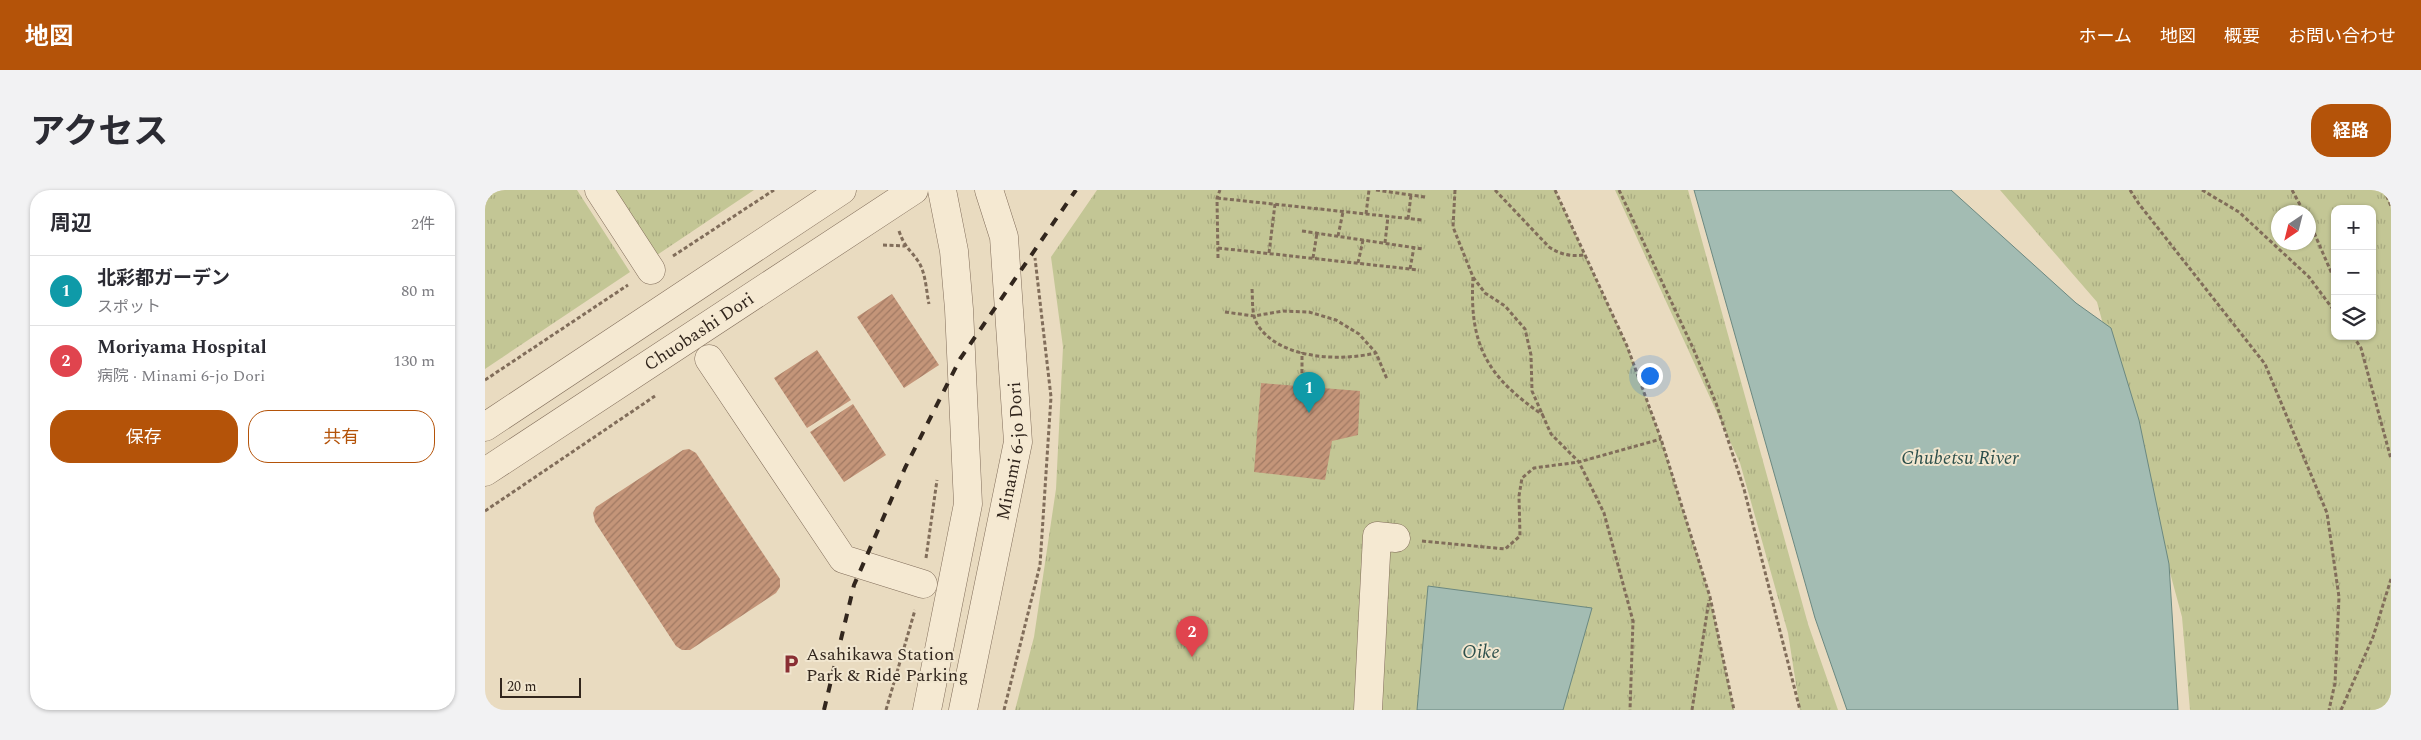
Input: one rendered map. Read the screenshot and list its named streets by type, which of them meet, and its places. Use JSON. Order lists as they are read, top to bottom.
{
  "streets": {
    "street": ["Chuobashi Dori", "Minami 6-jo Dori"]
  },
  "water": ["Chubetsu River", "Oike"],
  "places": {
    "parking": ["Asahikawa Station Park & Ride Parking"]
  },
  "scale_bar": "20 m",
  "north": "bottom left",
  "page": {
    "header": "地図",
    "nav": [
      "ホーム",
      "地図",
      "概要",
      "お問い合わせ"
    ],
    "title": "アクセス",
    "buttons": [
      "経路",
      ["保存", "共有"]
    ],
    "heading": ["周辺", "2件"],
    "map_buttons": ["+", "−"],
    "list": [
      {
        "mark": "1",
        "name": "北彩都ガーデン",
        "note": "スポット",
        "value": "80 m"
      },
      {
        "mark": "2",
        "name": "Moriyama Hospital",
        "note": "病院 · Minami 6-jo Dori",
        "value": "130 m"
      }
    ],
    "pins": ["1", "2"],
    "scale": "20 m"
  }
}
